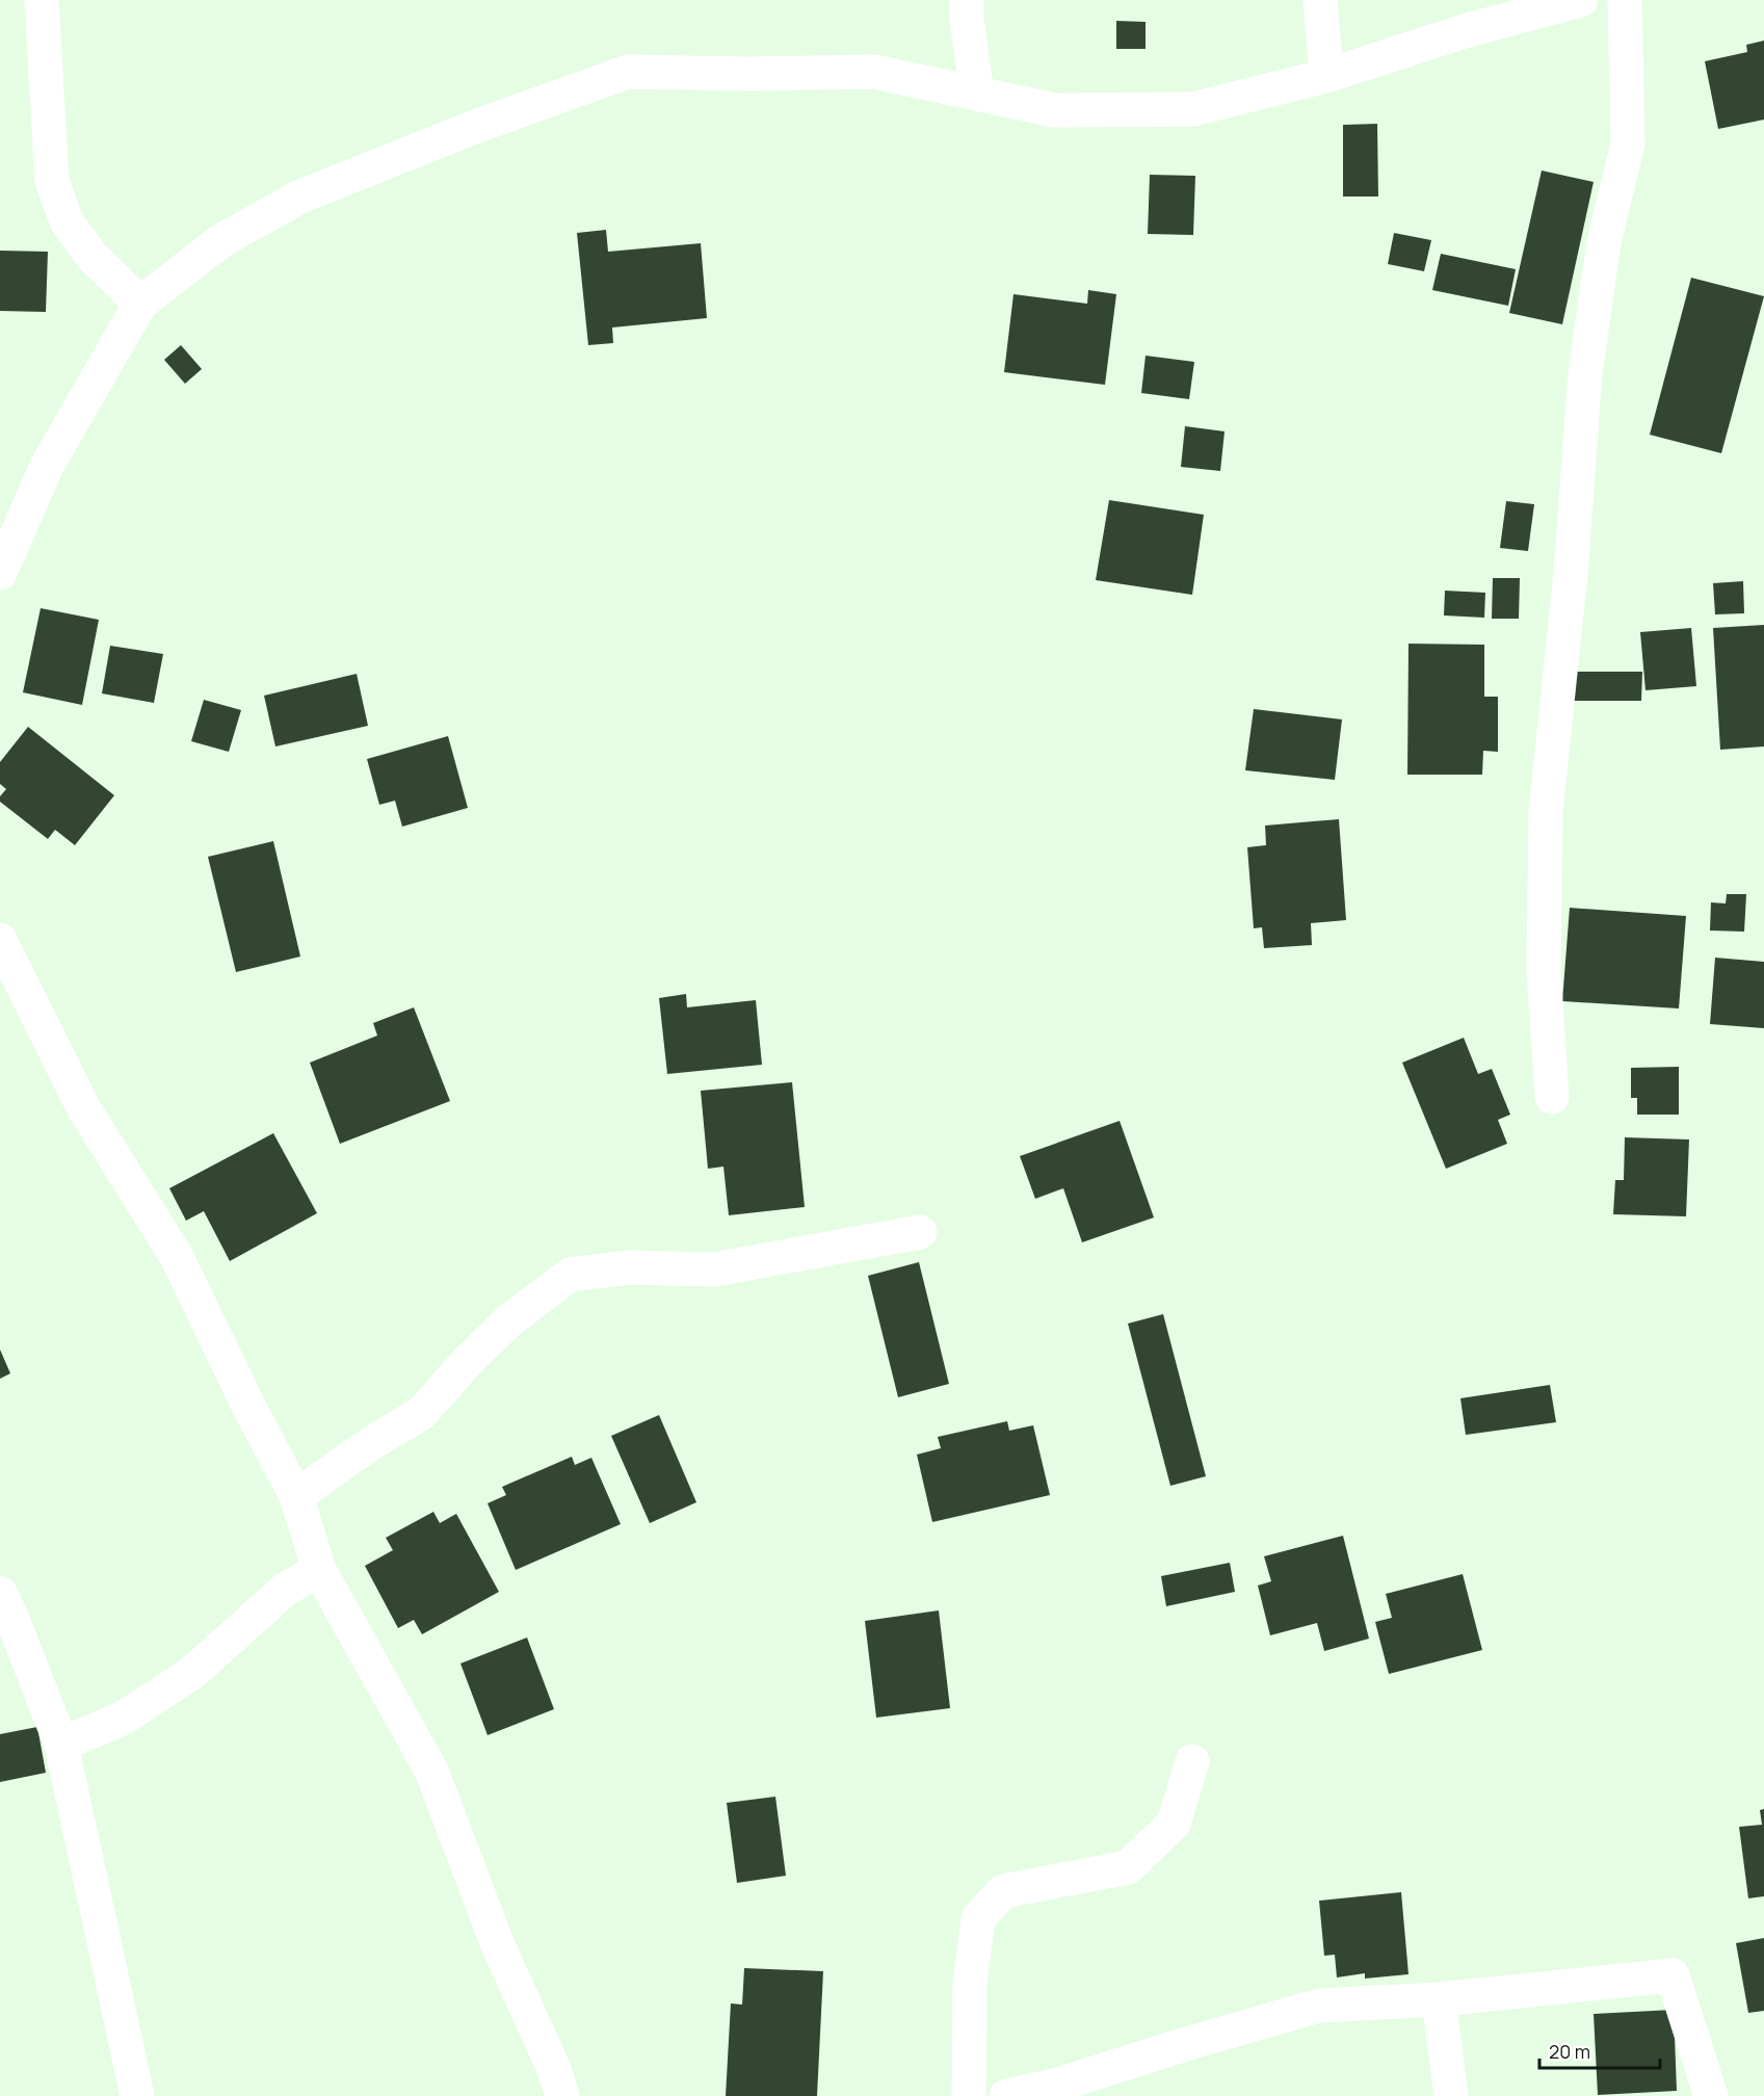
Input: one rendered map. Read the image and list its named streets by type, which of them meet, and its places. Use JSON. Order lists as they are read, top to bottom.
{
  "scale_bar": "20 m"
}
